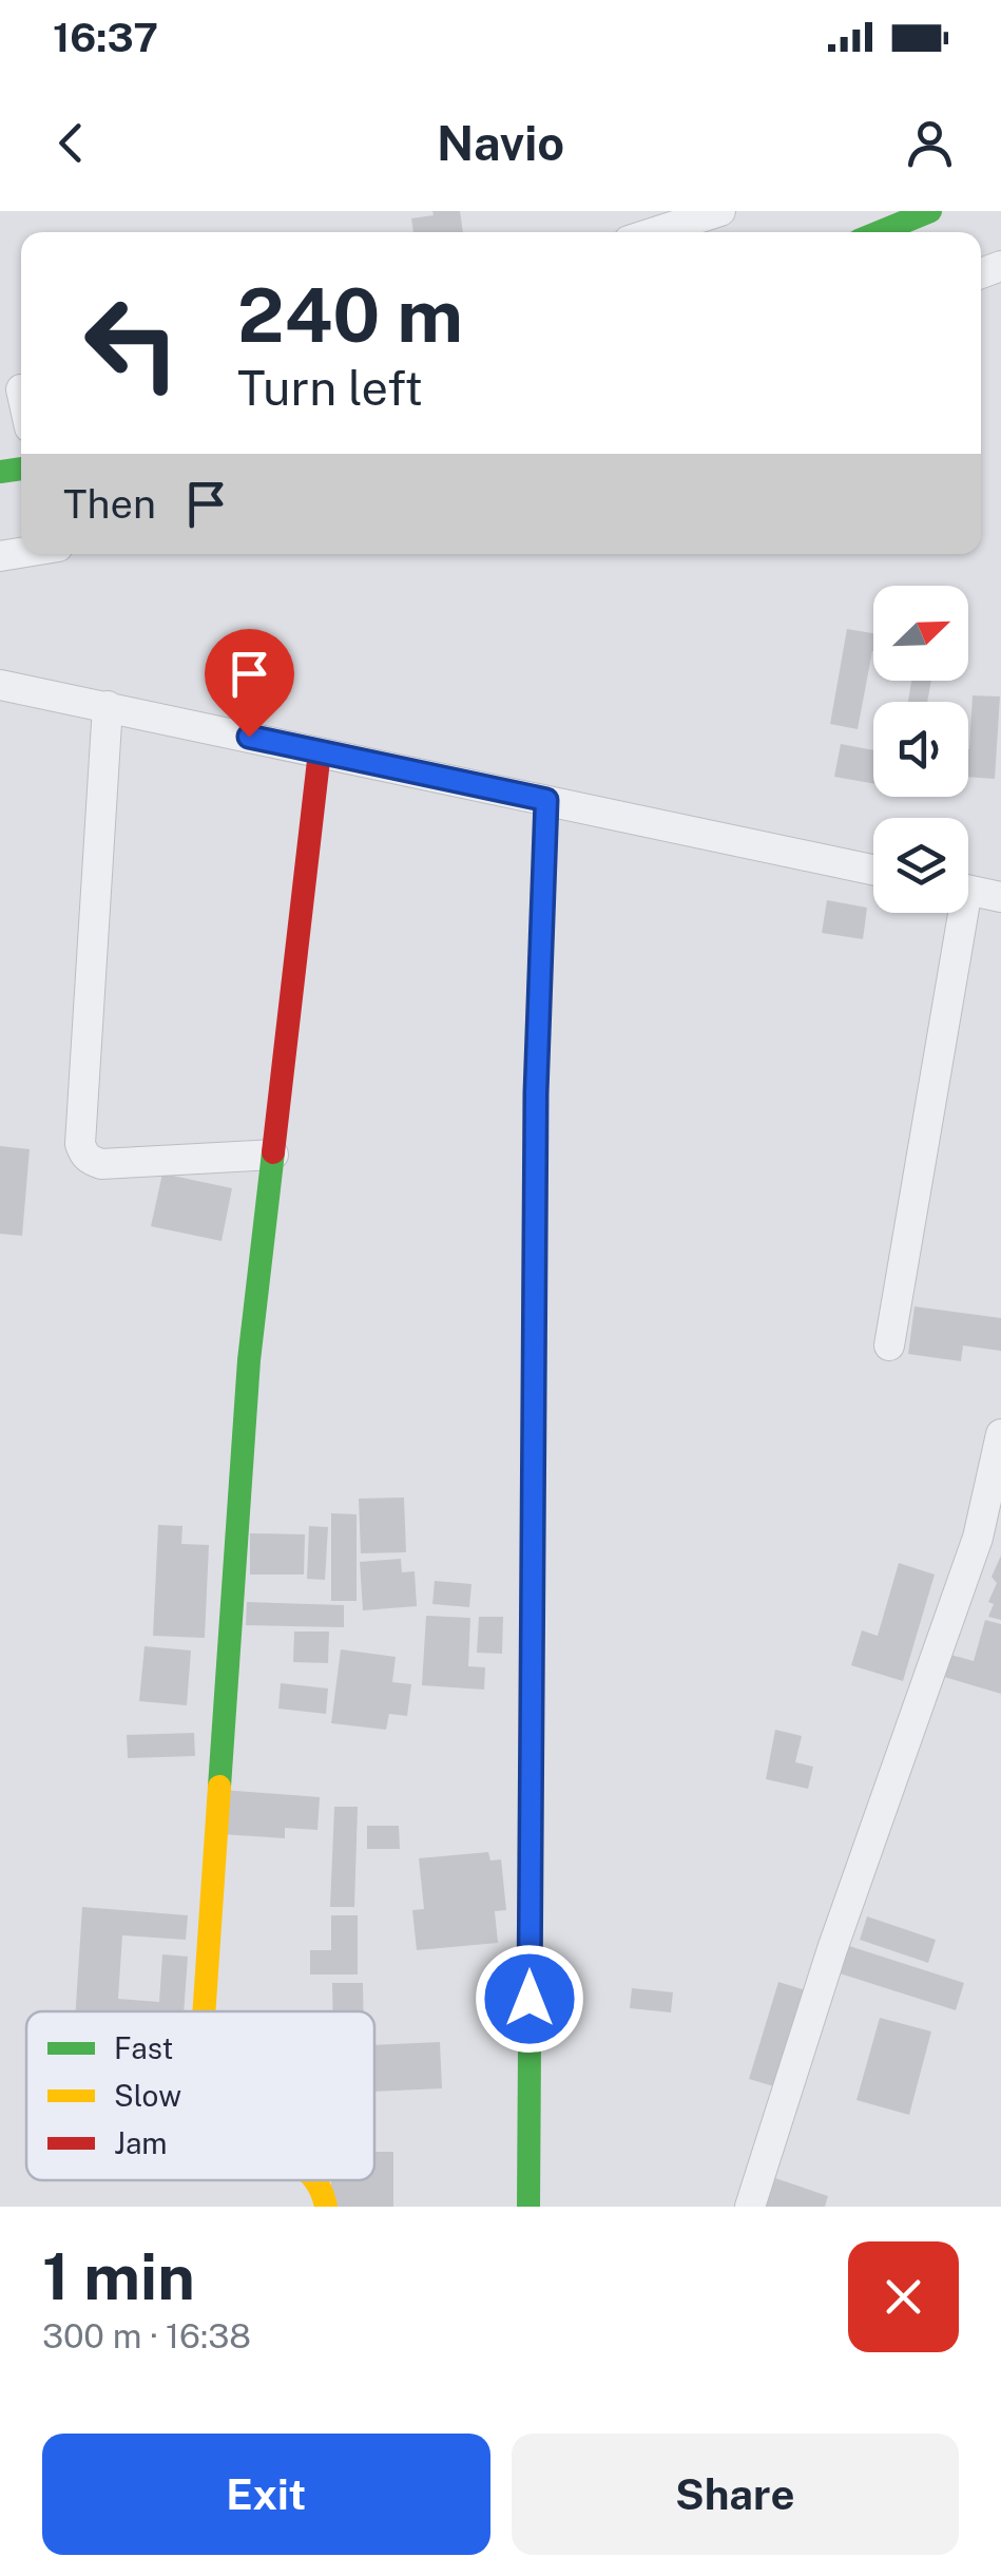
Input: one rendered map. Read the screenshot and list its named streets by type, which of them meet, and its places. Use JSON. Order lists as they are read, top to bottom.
{
  "legend": ["Fast", "Slow", "Jam"],
  "north": "top right",
  "page": {
    "status": "16:37",
    "header": "Navio",
    "turn": ["240 m", "Turn left"],
    "then": "Then",
    "heading": ["1 min", "300 m · 16:38"],
    "buttons": ["Exit", "Share"]
  }
}
